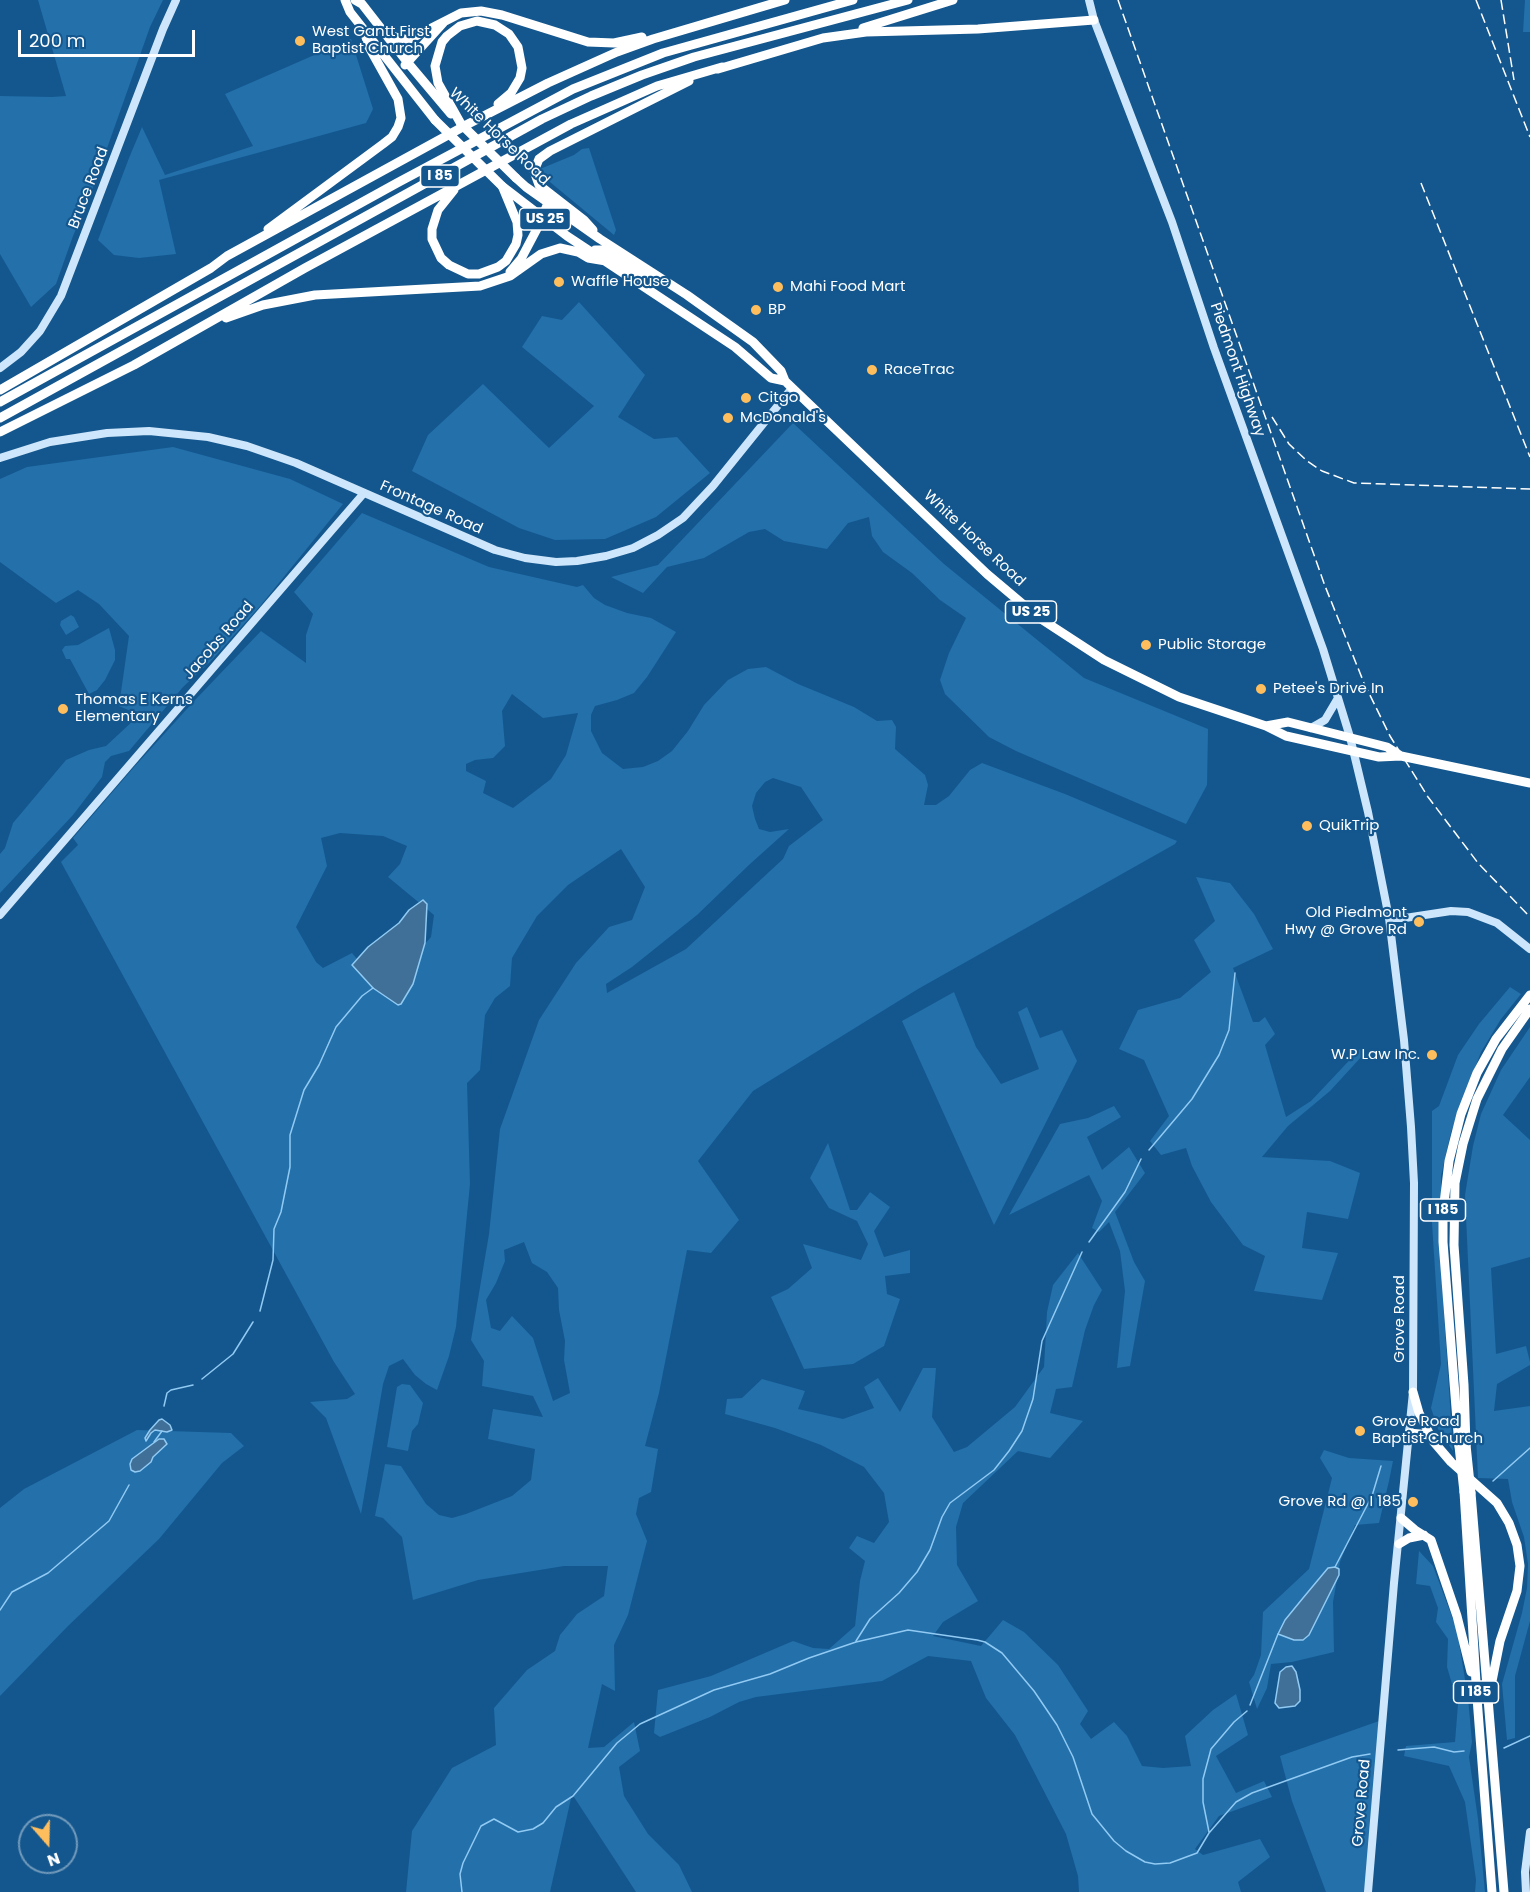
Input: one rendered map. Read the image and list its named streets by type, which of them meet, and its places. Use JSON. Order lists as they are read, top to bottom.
{
  "streets": {
    "highway": [
      "White Horse Road",
      "I 85",
      "US 25",
      "I 185"
    ],
    "street": [
      "Bruce Road",
      "Piedmont Highway",
      "Frontage Road",
      "Jacobs Road",
      "Grove Road"
    ]
  },
  "crossings": [
    ["White Horse Road", "Piedmont Highway"],
    ["White Horse Road", "Frontage Road"],
    ["White Horse Road", "Grove Road"],
    ["Piedmont Highway", "Grove Road"],
    ["Frontage Road", "Jacobs Road"]
  ],
  "places": [
    "West Gantt First Baptist Church",
    "Waffle House",
    "Mahi Food Mart",
    "BP",
    "RaceTrac",
    "Citgo",
    "McDonald's",
    "Public Storage",
    "Petee's Drive In",
    "Thomas E Kerns Elementary",
    "QuikTrip",
    "Old Piedmont Hwy @ Grove Rd",
    "W.P Law Inc.",
    "Grove Road Baptist Church",
    "Grove Rd @ I 185"
  ],
  "scale_bar": "200 m",
  "north": "bottom"
}
